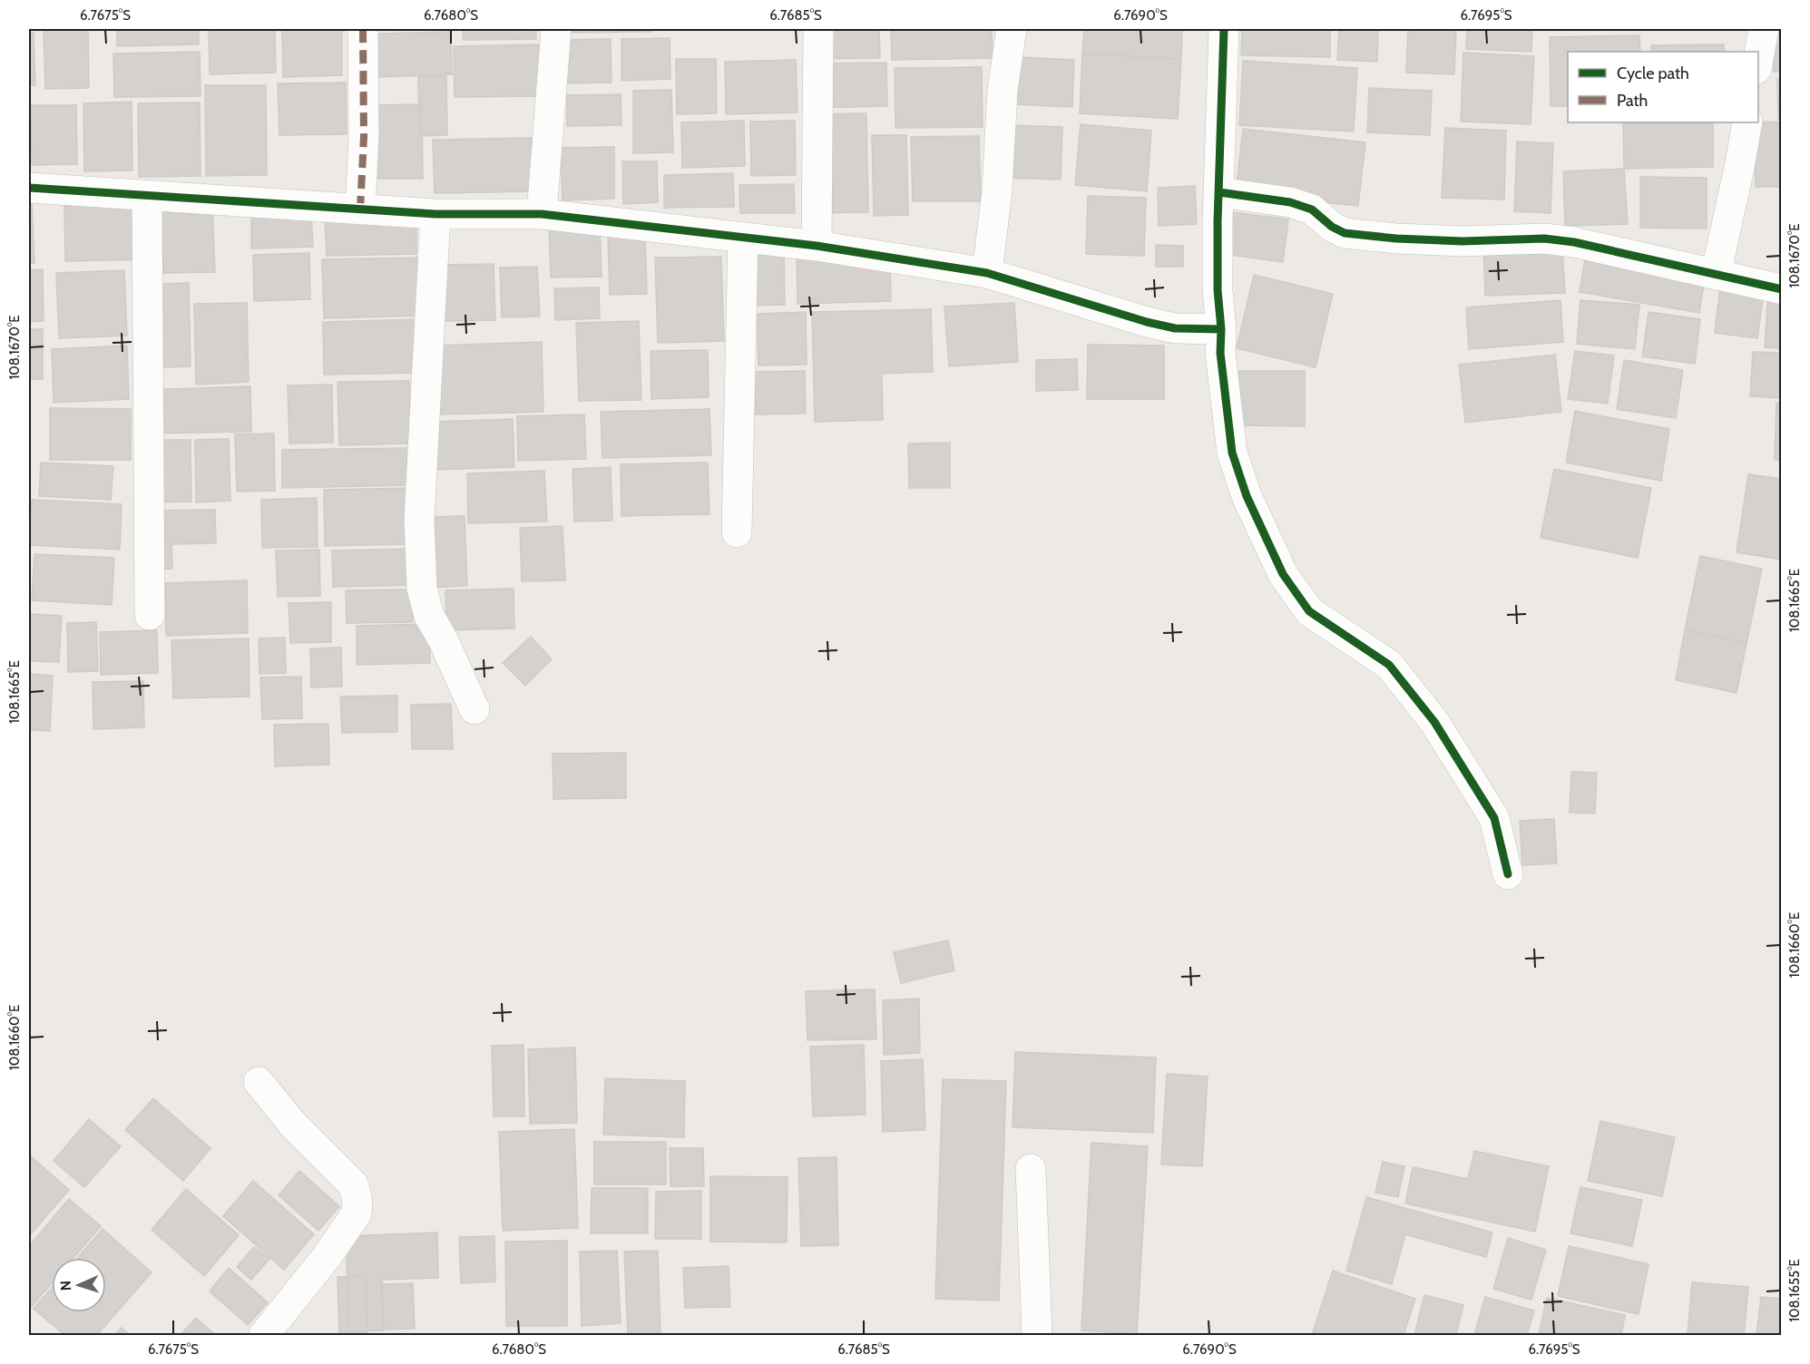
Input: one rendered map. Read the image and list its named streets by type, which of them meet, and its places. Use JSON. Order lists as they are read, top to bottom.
{
  "legend": ["Cycle path", "Path"],
  "north": "left",
  "coordinates": [
    "6.7675°S",
    "6.7680°S",
    "6.7685°S",
    "6.7690°S",
    "6.7695°S",
    "108.1670°E",
    "108.1665°E",
    "108.1660°E",
    "108.1655°E"
  ]
}
